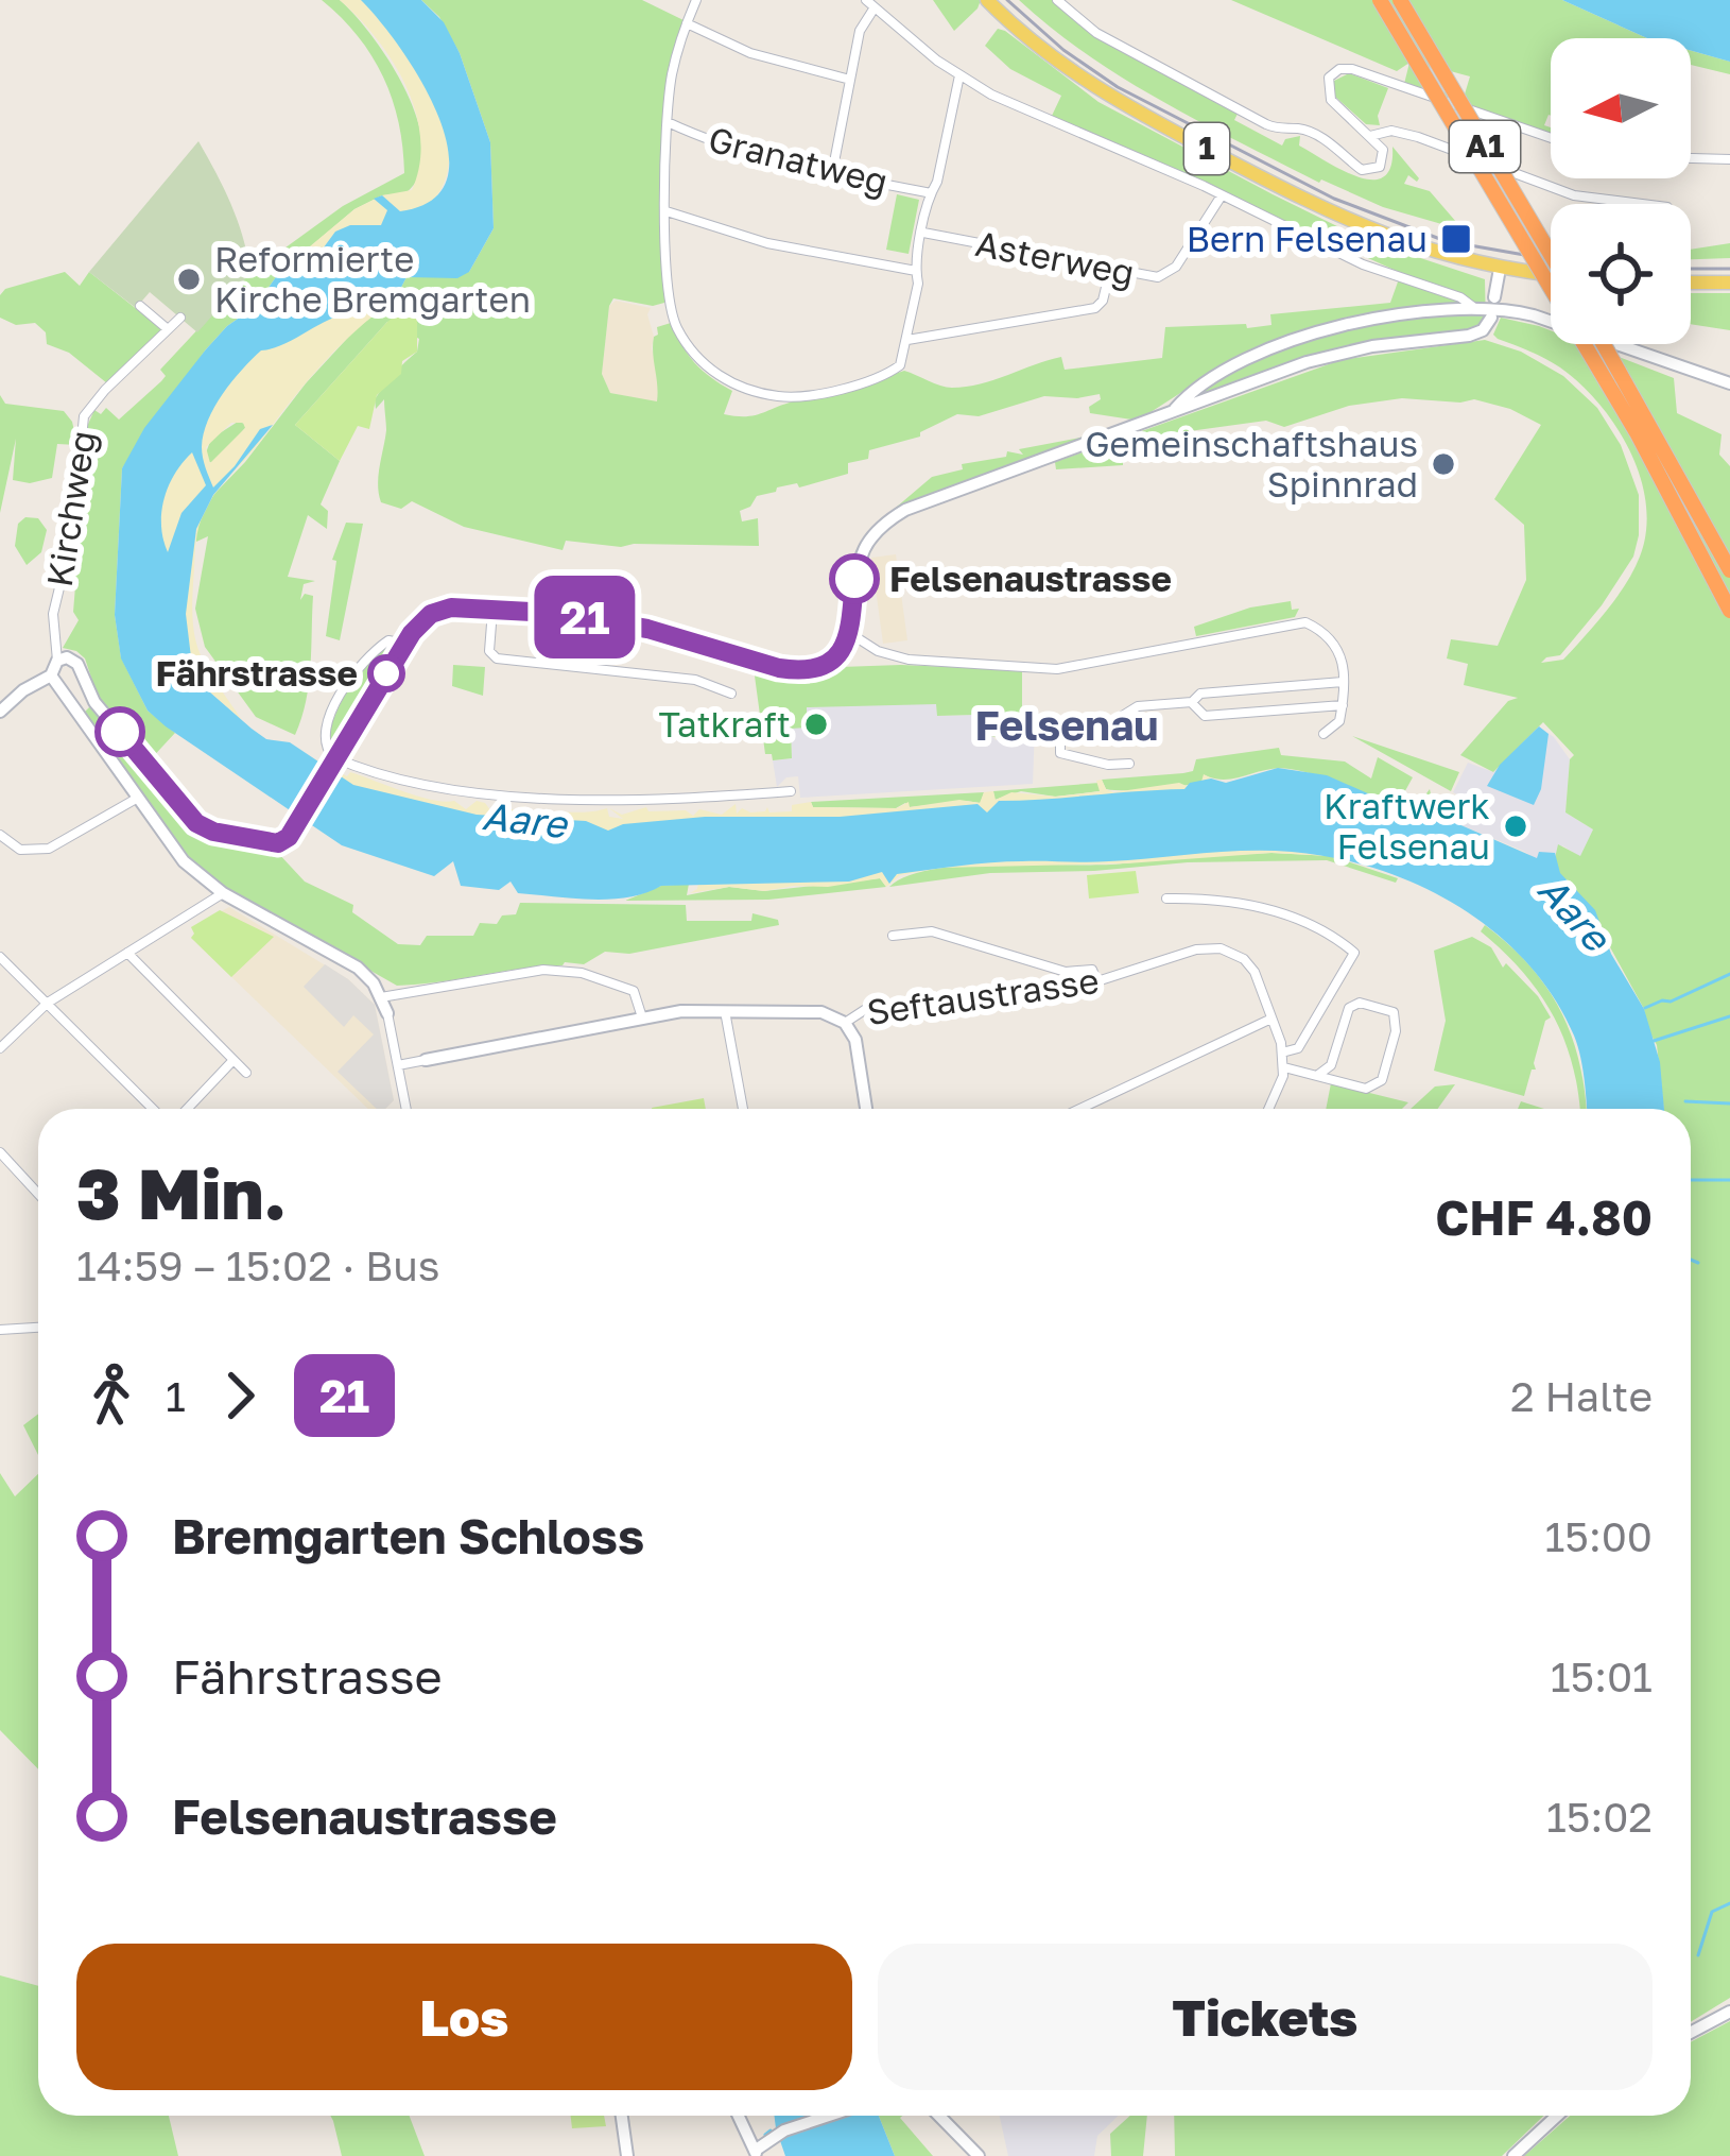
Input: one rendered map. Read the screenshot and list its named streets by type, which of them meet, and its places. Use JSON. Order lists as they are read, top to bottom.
{
  "streets": {
    "highway": ["A1"],
    "main road": ["1"],
    "street": [
      "Granatweg",
      "Asterweg",
      "Kirchweg",
      "Seftaustrasse"
    ]
  },
  "districts": ["Felsenau"],
  "water": ["Aare"],
  "places": {
    "transit": ["Bern Felsenau"],
    "other": [
      "Reformierte Kirche Bremgarten",
      "Gemeinschaftshaus Spinnrad",
      "Felsenaustrasse",
      "Fährstrasse",
      "Tatkraft",
      "Kraftwerk Felsenau"
    ]
  },
  "lines": ["bus line 21"],
  "north": "left",
  "page": {
    "on_map": "21",
    "heading": ["3 Min.", "14:59 – 15:02 · Bus", "CHF 4.80"],
    "legs": ["1", "21", "2 Halte"],
    "list": [
      {
        "name": "Bremgarten Schloss",
        "value": "15:00"
      },
      {
        "name": "Fährstrasse",
        "value": "15:01"
      },
      {
        "name": "Felsenaustrasse",
        "value": "15:02"
      }
    ],
    "buttons": ["Los", "Tickets"]
  }
}
